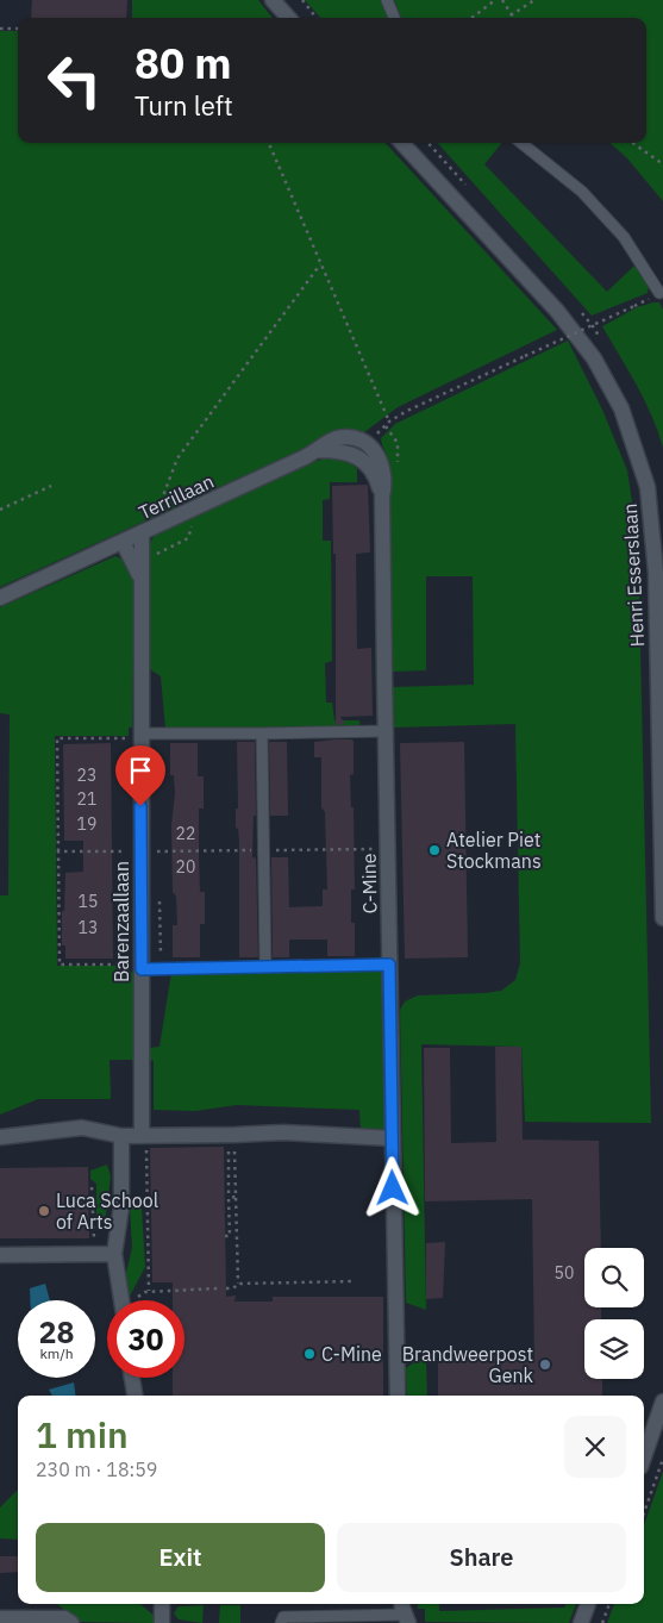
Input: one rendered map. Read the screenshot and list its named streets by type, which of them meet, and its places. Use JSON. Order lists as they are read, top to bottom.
{
  "streets": {
    "street": [
      "Terrillaan",
      "Henri Esserslaan",
      "C-Mine",
      "Barenzaallaan"
    ]
  },
  "crossings": [
    ["Terrillaan", "C-Mine"],
    ["Terrillaan", "Barenzaallaan"]
  ],
  "places": [
    "Atelier Piet Stockmans",
    "Luca School of Arts",
    "C-Mine",
    "Brandweerpost Genk"
  ],
  "house_numbers": [
    "23",
    "21",
    "19",
    "22",
    "20",
    "15",
    "13",
    "50"
  ],
  "page": {
    "turn": ["80 m", "Turn left"],
    "speed": "28 km/h",
    "limit": "30",
    "heading": ["1 min", "230 m · 18:59"],
    "buttons": ["Exit", "Share"]
  }
}
